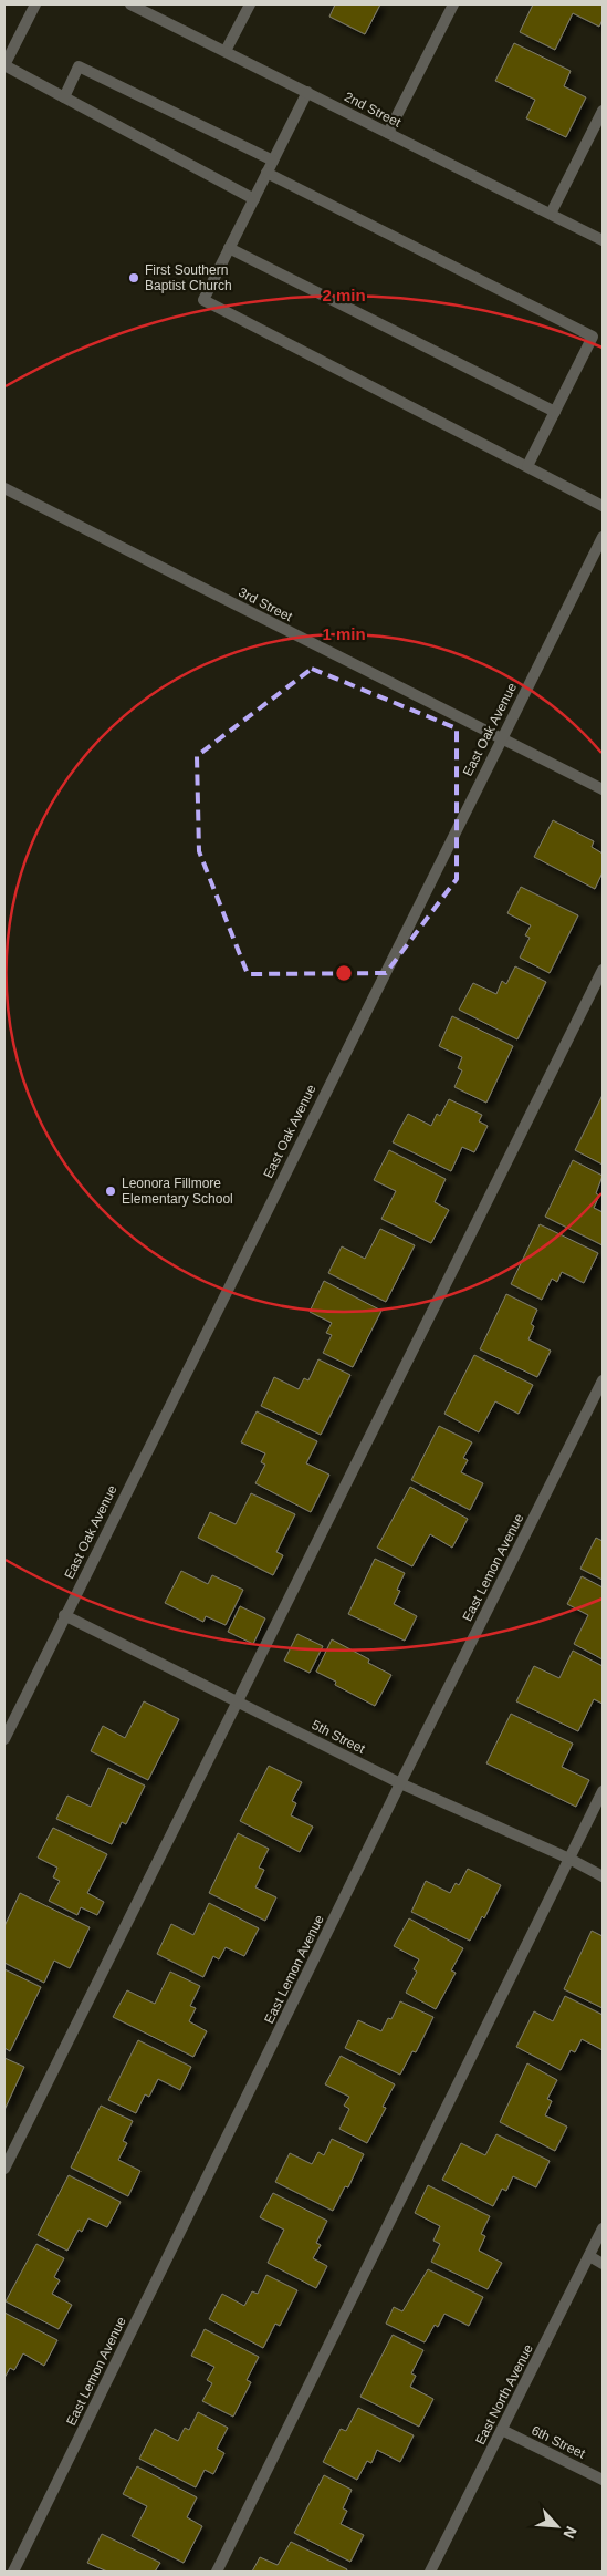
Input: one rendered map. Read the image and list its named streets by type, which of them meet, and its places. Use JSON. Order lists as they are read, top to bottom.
{
  "streets": {
    "street": [
      "2nd Street",
      "3rd Street",
      "East Oak Avenue",
      "East Lemon Avenue",
      "5th Street",
      "East North Avenue",
      "6th Street"
    ]
  },
  "crossings": [
    ["3rd Street", "East Oak Avenue"],
    ["East Oak Avenue", "5th Street"],
    ["East Lemon Avenue", "5th Street"],
    ["East North Avenue", "6th Street"]
  ],
  "places": ["First Southern Baptist Church", "Leonora Fillmore Elementary School"],
  "north": "bottom right",
  "rings": ["2 min", "1 min"]
}
